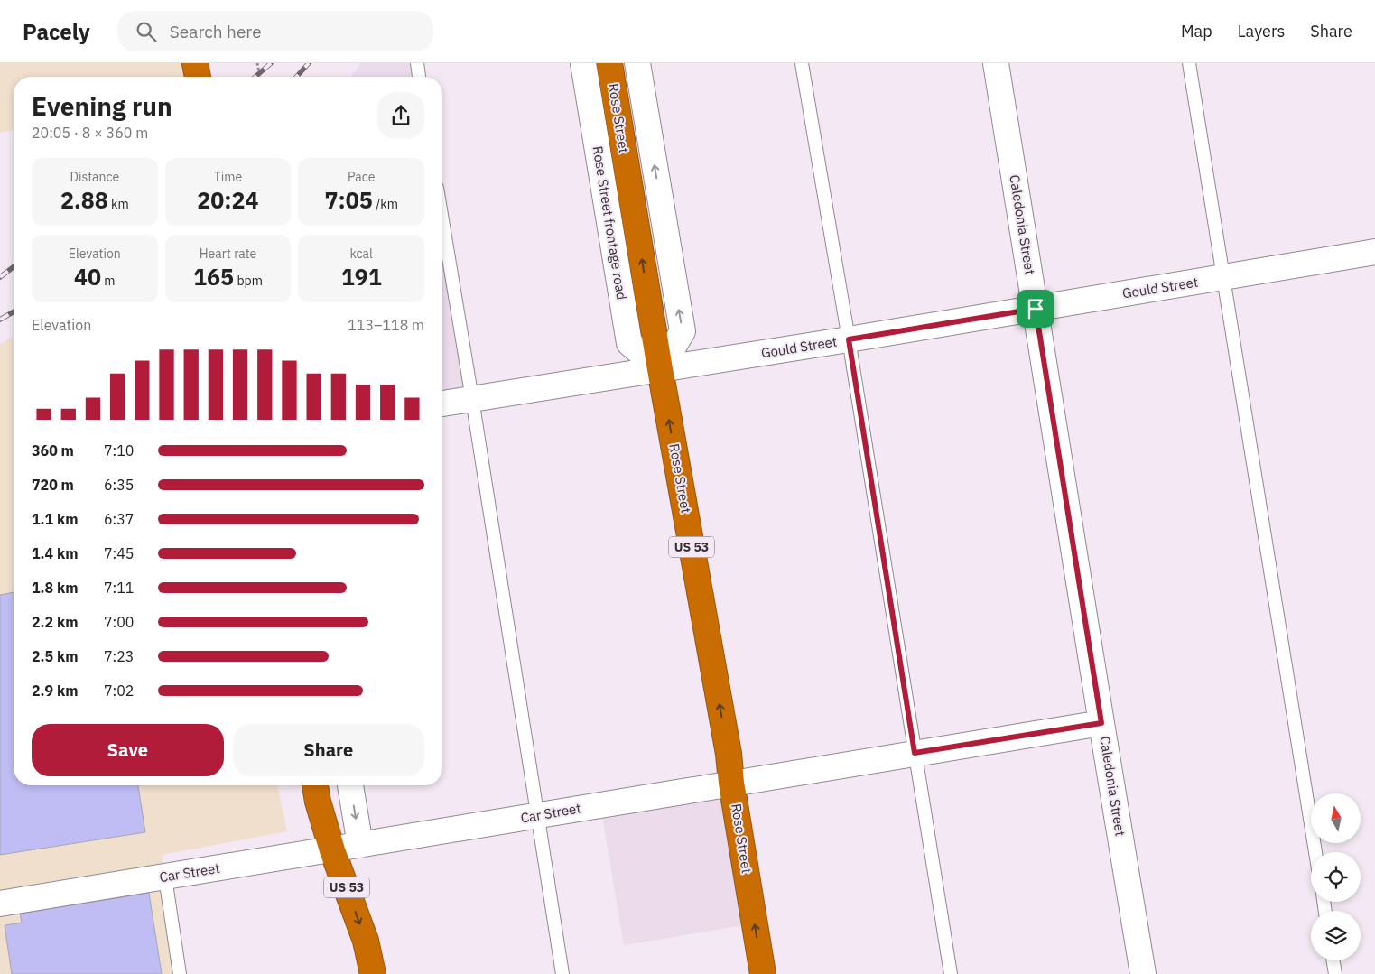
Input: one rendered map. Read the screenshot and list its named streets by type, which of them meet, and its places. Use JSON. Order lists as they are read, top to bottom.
{
  "streets": {
    "highway": ["Rose Street", "US 53"],
    "street": [
      "Rose Street frontage road",
      "Caledonia Street",
      "Gould Street",
      "Car Street"
    ]
  },
  "crossings": [
    ["Rose Street", "Rose Street frontage road"],
    ["Rose Street", "Gould Street"],
    ["Rose Street", "Car Street"],
    ["Rose Street frontage road", "Gould Street"],
    ["Caledonia Street", "Gould Street"],
    ["Caledonia Street", "Car Street"],
    ["US 53", "Car Street"]
  ],
  "one_way": ["Rose Street"],
  "north": "top",
  "page": {
    "header": "Pacely",
    "search": "Search here",
    "nav": ["Map", "Layers", "Share"],
    "heading": ["Evening run", "20:05 · 8 × 360 m"],
    "stats": [
      ["Distance", "2.88 km"],
      ["Time", "20:24"],
      ["Pace", "7:05 /km"],
      ["Elevation", "40 m"],
      ["Heart rate", "165 bpm"],
      ["kcal", "191"]
    ],
    "chart": ["Elevation", "113–118 m"],
    "list": [
      {
        "name": "360 m",
        "note": "7:10"
      },
      {
        "name": "720 m",
        "note": "6:35"
      },
      {
        "name": "1.1 km",
        "note": "6:37"
      },
      {
        "name": "1.4 km",
        "note": "7:45"
      },
      {
        "name": "1.8 km",
        "note": "7:11"
      },
      {
        "name": "2.2 km",
        "note": "7:00"
      },
      {
        "name": "2.5 km",
        "note": "7:23"
      },
      {
        "name": "2.9 km",
        "note": "7:02"
      }
    ],
    "buttons": ["Save", "Share"]
  }
}
